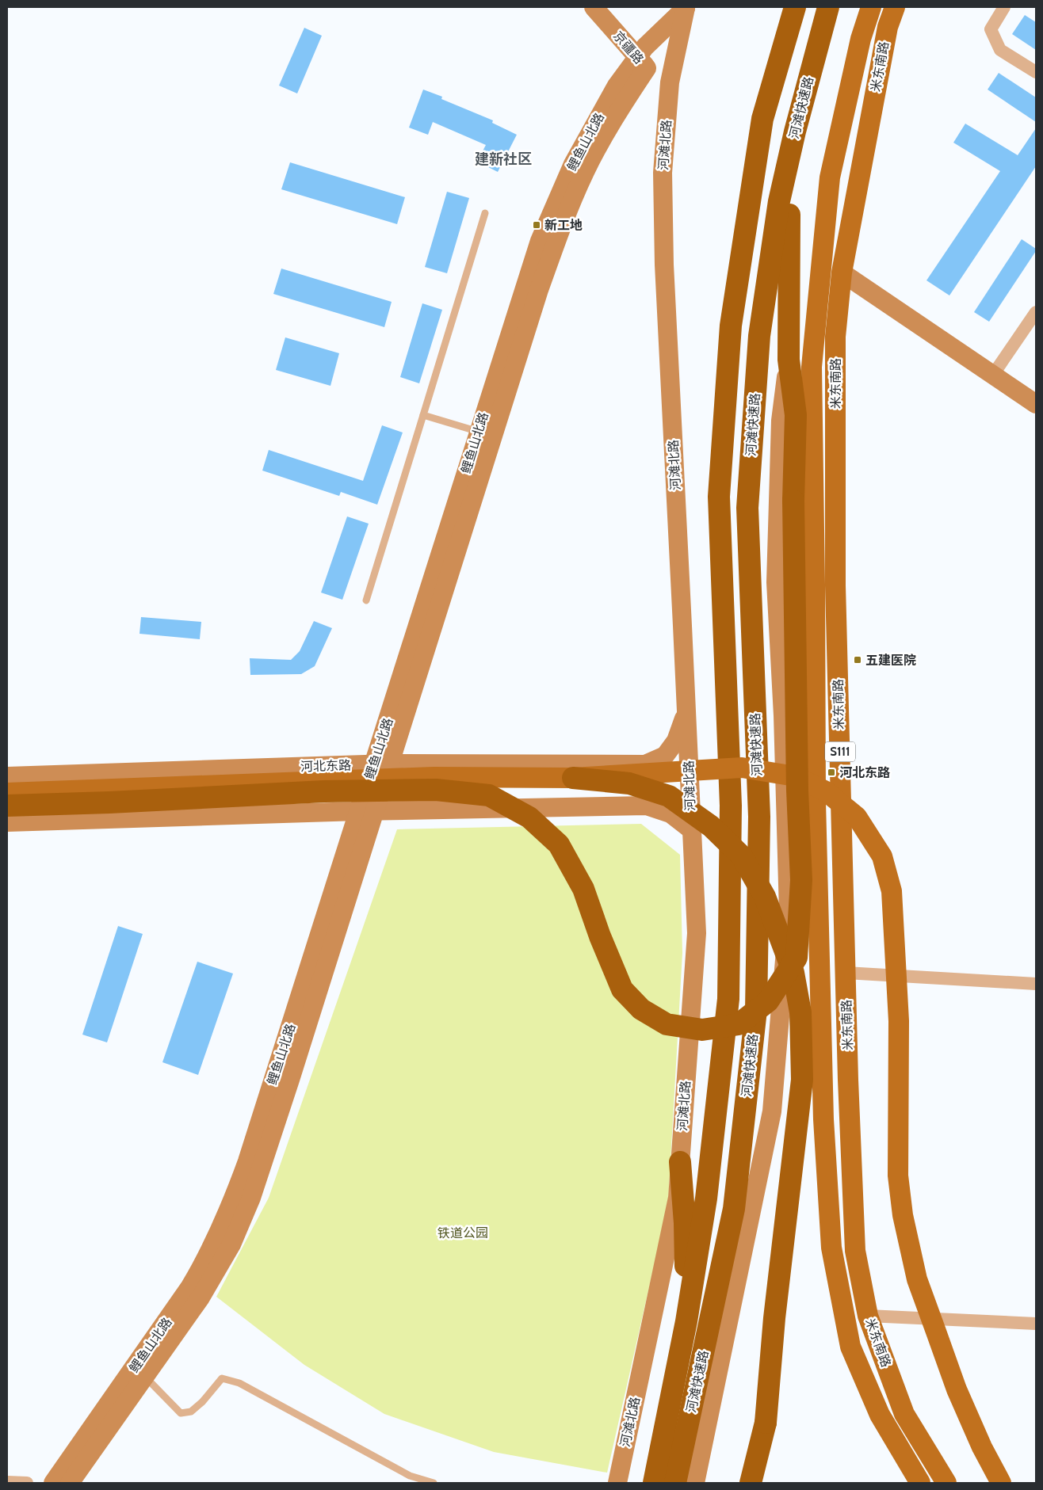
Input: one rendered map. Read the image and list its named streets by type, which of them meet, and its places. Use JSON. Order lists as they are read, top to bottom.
{
  "streets": {
    "highway": ["河滩快速路"],
    "main road": [
      "京疆路",
      "米东南路",
      "鲤鱼山北路",
      "河滩北路",
      "S111",
      "河北东路"
    ]
  },
  "crossings": [
    ["京疆路", "鲤鱼山北路"],
    ["鲤鱼山北路", "河滩北路"],
    ["鲤鱼山北路", "河北东路"],
    ["河滩北路", "河北东路"]
  ],
  "districts": ["建新社区"],
  "parks": ["铁道公园"],
  "places": {
    "transit": ["新工地", "五建医院", "河北东路"]
  }
}
